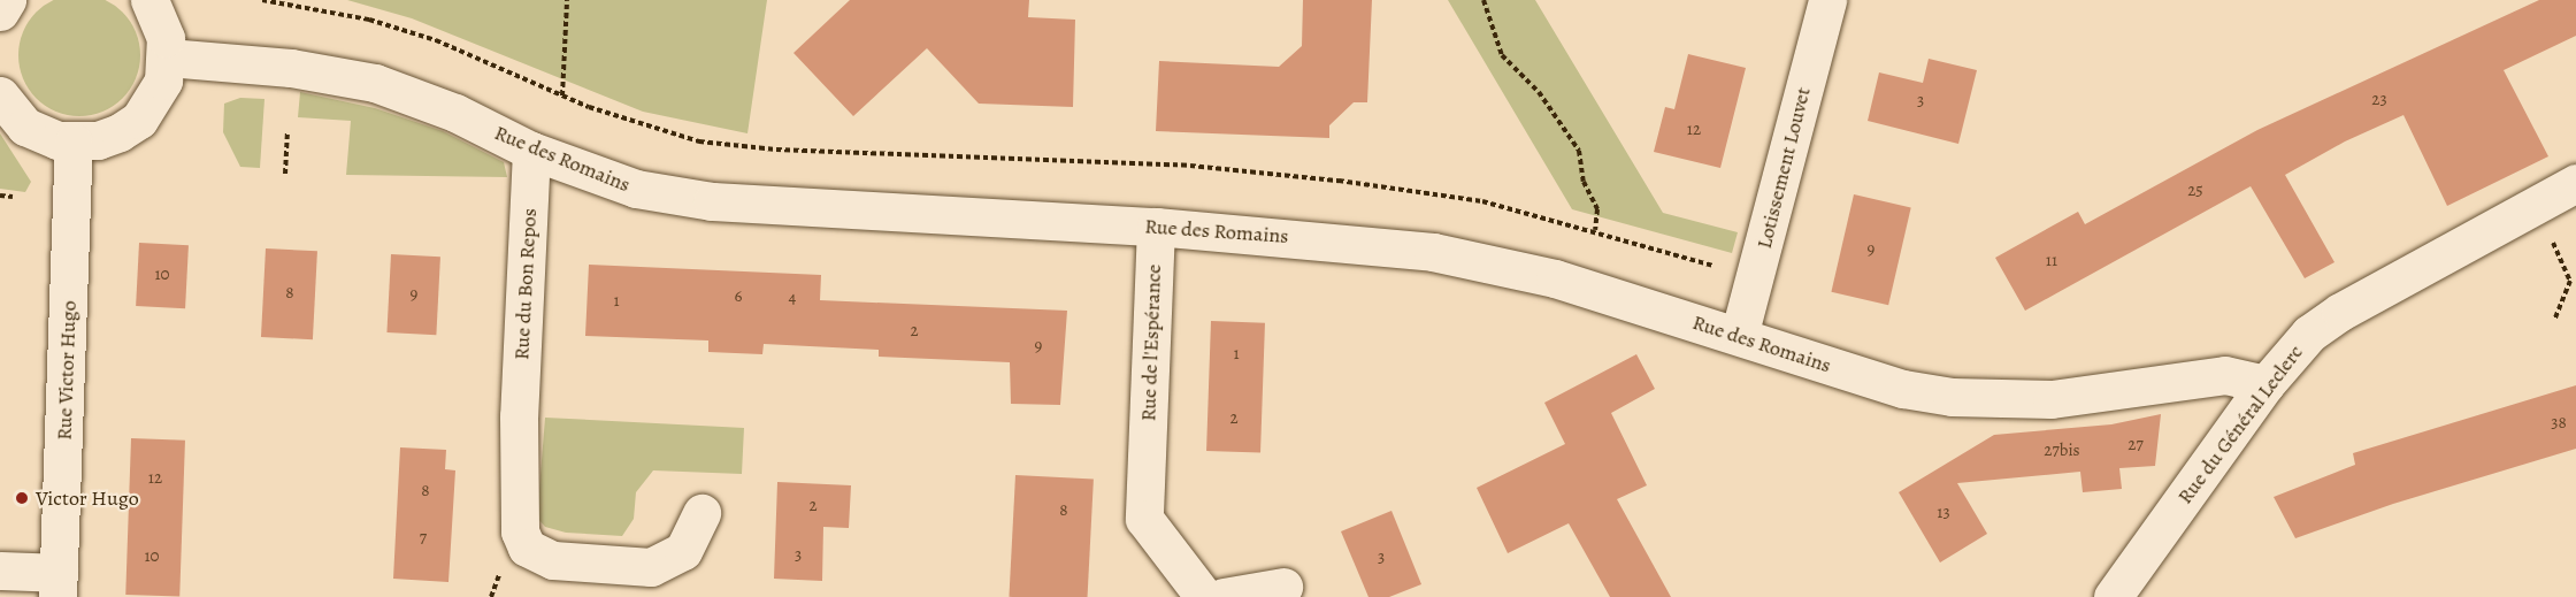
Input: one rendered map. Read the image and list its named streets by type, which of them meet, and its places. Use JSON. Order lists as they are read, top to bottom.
{
  "streets": {
    "street": [
      "Rue des Romains",
      "Lotissement Louvet",
      "Rue du Bon Repos",
      "Rue de l'Espérance",
      "Rue Victor Hugo",
      "Rue du Général Leclerc"
    ]
  },
  "crossings": [
    ["Rue des Romains", "Lotissement Louvet"],
    ["Rue des Romains", "Rue du Bon Repos"],
    ["Rue des Romains", "Rue de l'Espérance"],
    ["Rue des Romains", "Rue du Général Leclerc"]
  ],
  "places": ["Victor Hugo"],
  "house_numbers": [
    "23",
    "3",
    "12",
    "25",
    "9",
    "11",
    "10",
    "8",
    "9",
    "6",
    "4",
    "1",
    "2",
    "9",
    "1",
    "2",
    "38",
    "27",
    "27bis",
    "12",
    "8",
    "2",
    "8",
    "13",
    "7",
    "3",
    "10",
    "3"
  ]
}
